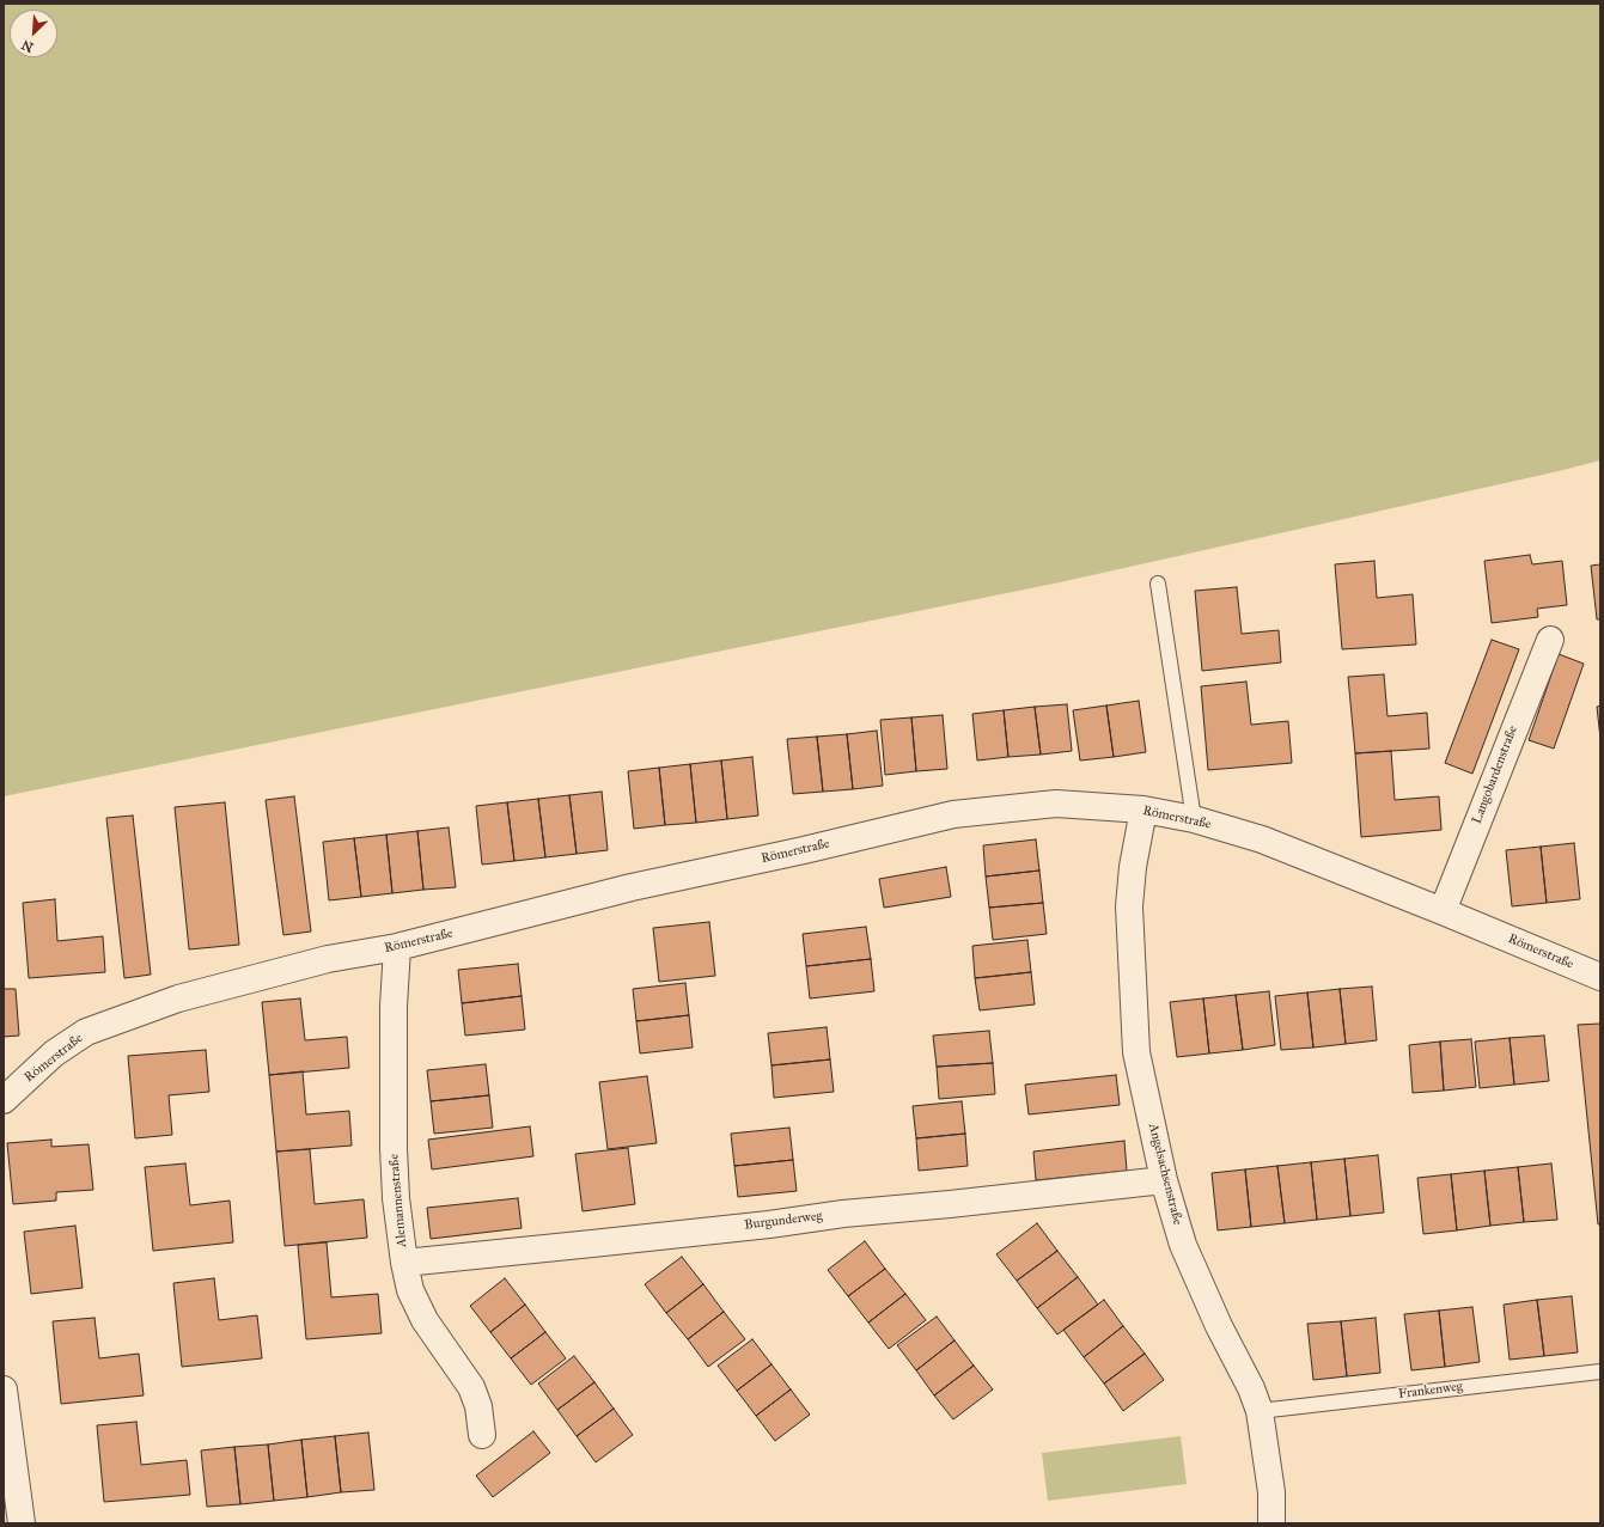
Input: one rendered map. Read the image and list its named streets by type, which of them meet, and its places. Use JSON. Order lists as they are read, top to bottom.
{
  "streets": {
    "street": [
      "Langobardenstraße",
      "Römerstraße",
      "Angelsachsenstraße",
      "Alemannenstraße",
      "Burgunderweg"
    ],
    "lane": ["Frankenweg"]
  },
  "crossings": [
    ["Langobardenstraße", "Römerstraße"],
    ["Römerstraße", "Angelsachsenstraße"],
    ["Römerstraße", "Alemannenstraße"],
    ["Angelsachsenstraße", "Burgunderweg"],
    ["Angelsachsenstraße", "Frankenweg"],
    ["Alemannenstraße", "Burgunderweg"]
  ],
  "north": "bottom left"
}
